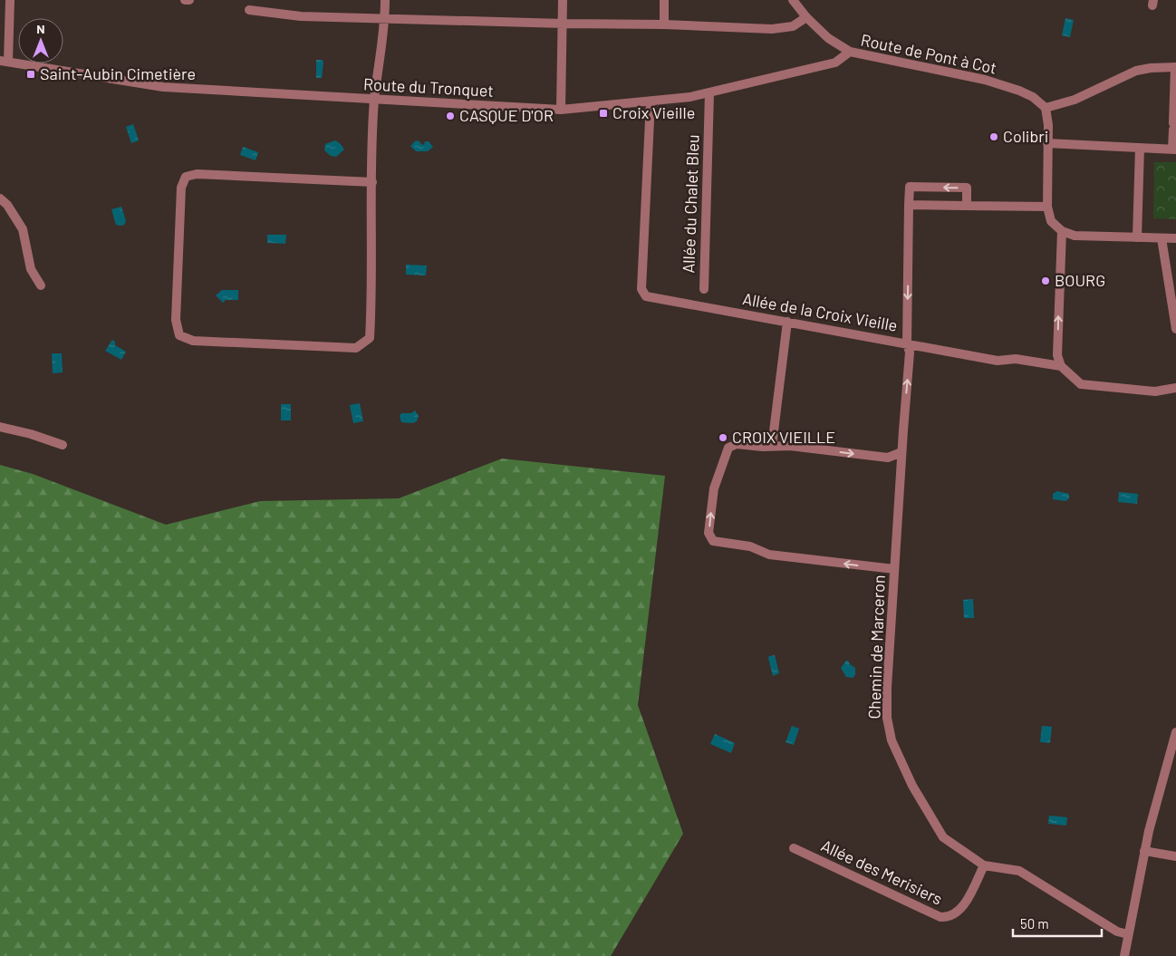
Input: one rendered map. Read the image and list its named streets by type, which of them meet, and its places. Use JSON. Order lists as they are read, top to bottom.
{
  "streets": {
    "street": [
      "Route de Pont à Cot",
      "Route du Tronquet",
      "Allée du Chalet Bleu",
      "Allée de la Croix Vieille",
      "Chemin de Marceron",
      "Allée des Merisiers"
    ]
  },
  "crossings": [
    ["Route de Pont à Cot", "Route du Tronquet"],
    ["Route du Tronquet", "Allée du Chalet Bleu"],
    ["Route du Tronquet", "Allée de la Croix Vieille"],
    ["Allée de la Croix Vieille", "Chemin de Marceron"],
    ["Chemin de Marceron", "Allée des Merisiers"]
  ],
  "places": {
    "transit": ["Saint-Aubin Cimetière", "Croix Vieille"],
    "other": [
      "CASQUE D'OR",
      "Colibri",
      "BOURG",
      "CROIX VIEILLE"
    ]
  },
  "scale_bar": "50 m",
  "north": "top"
}
